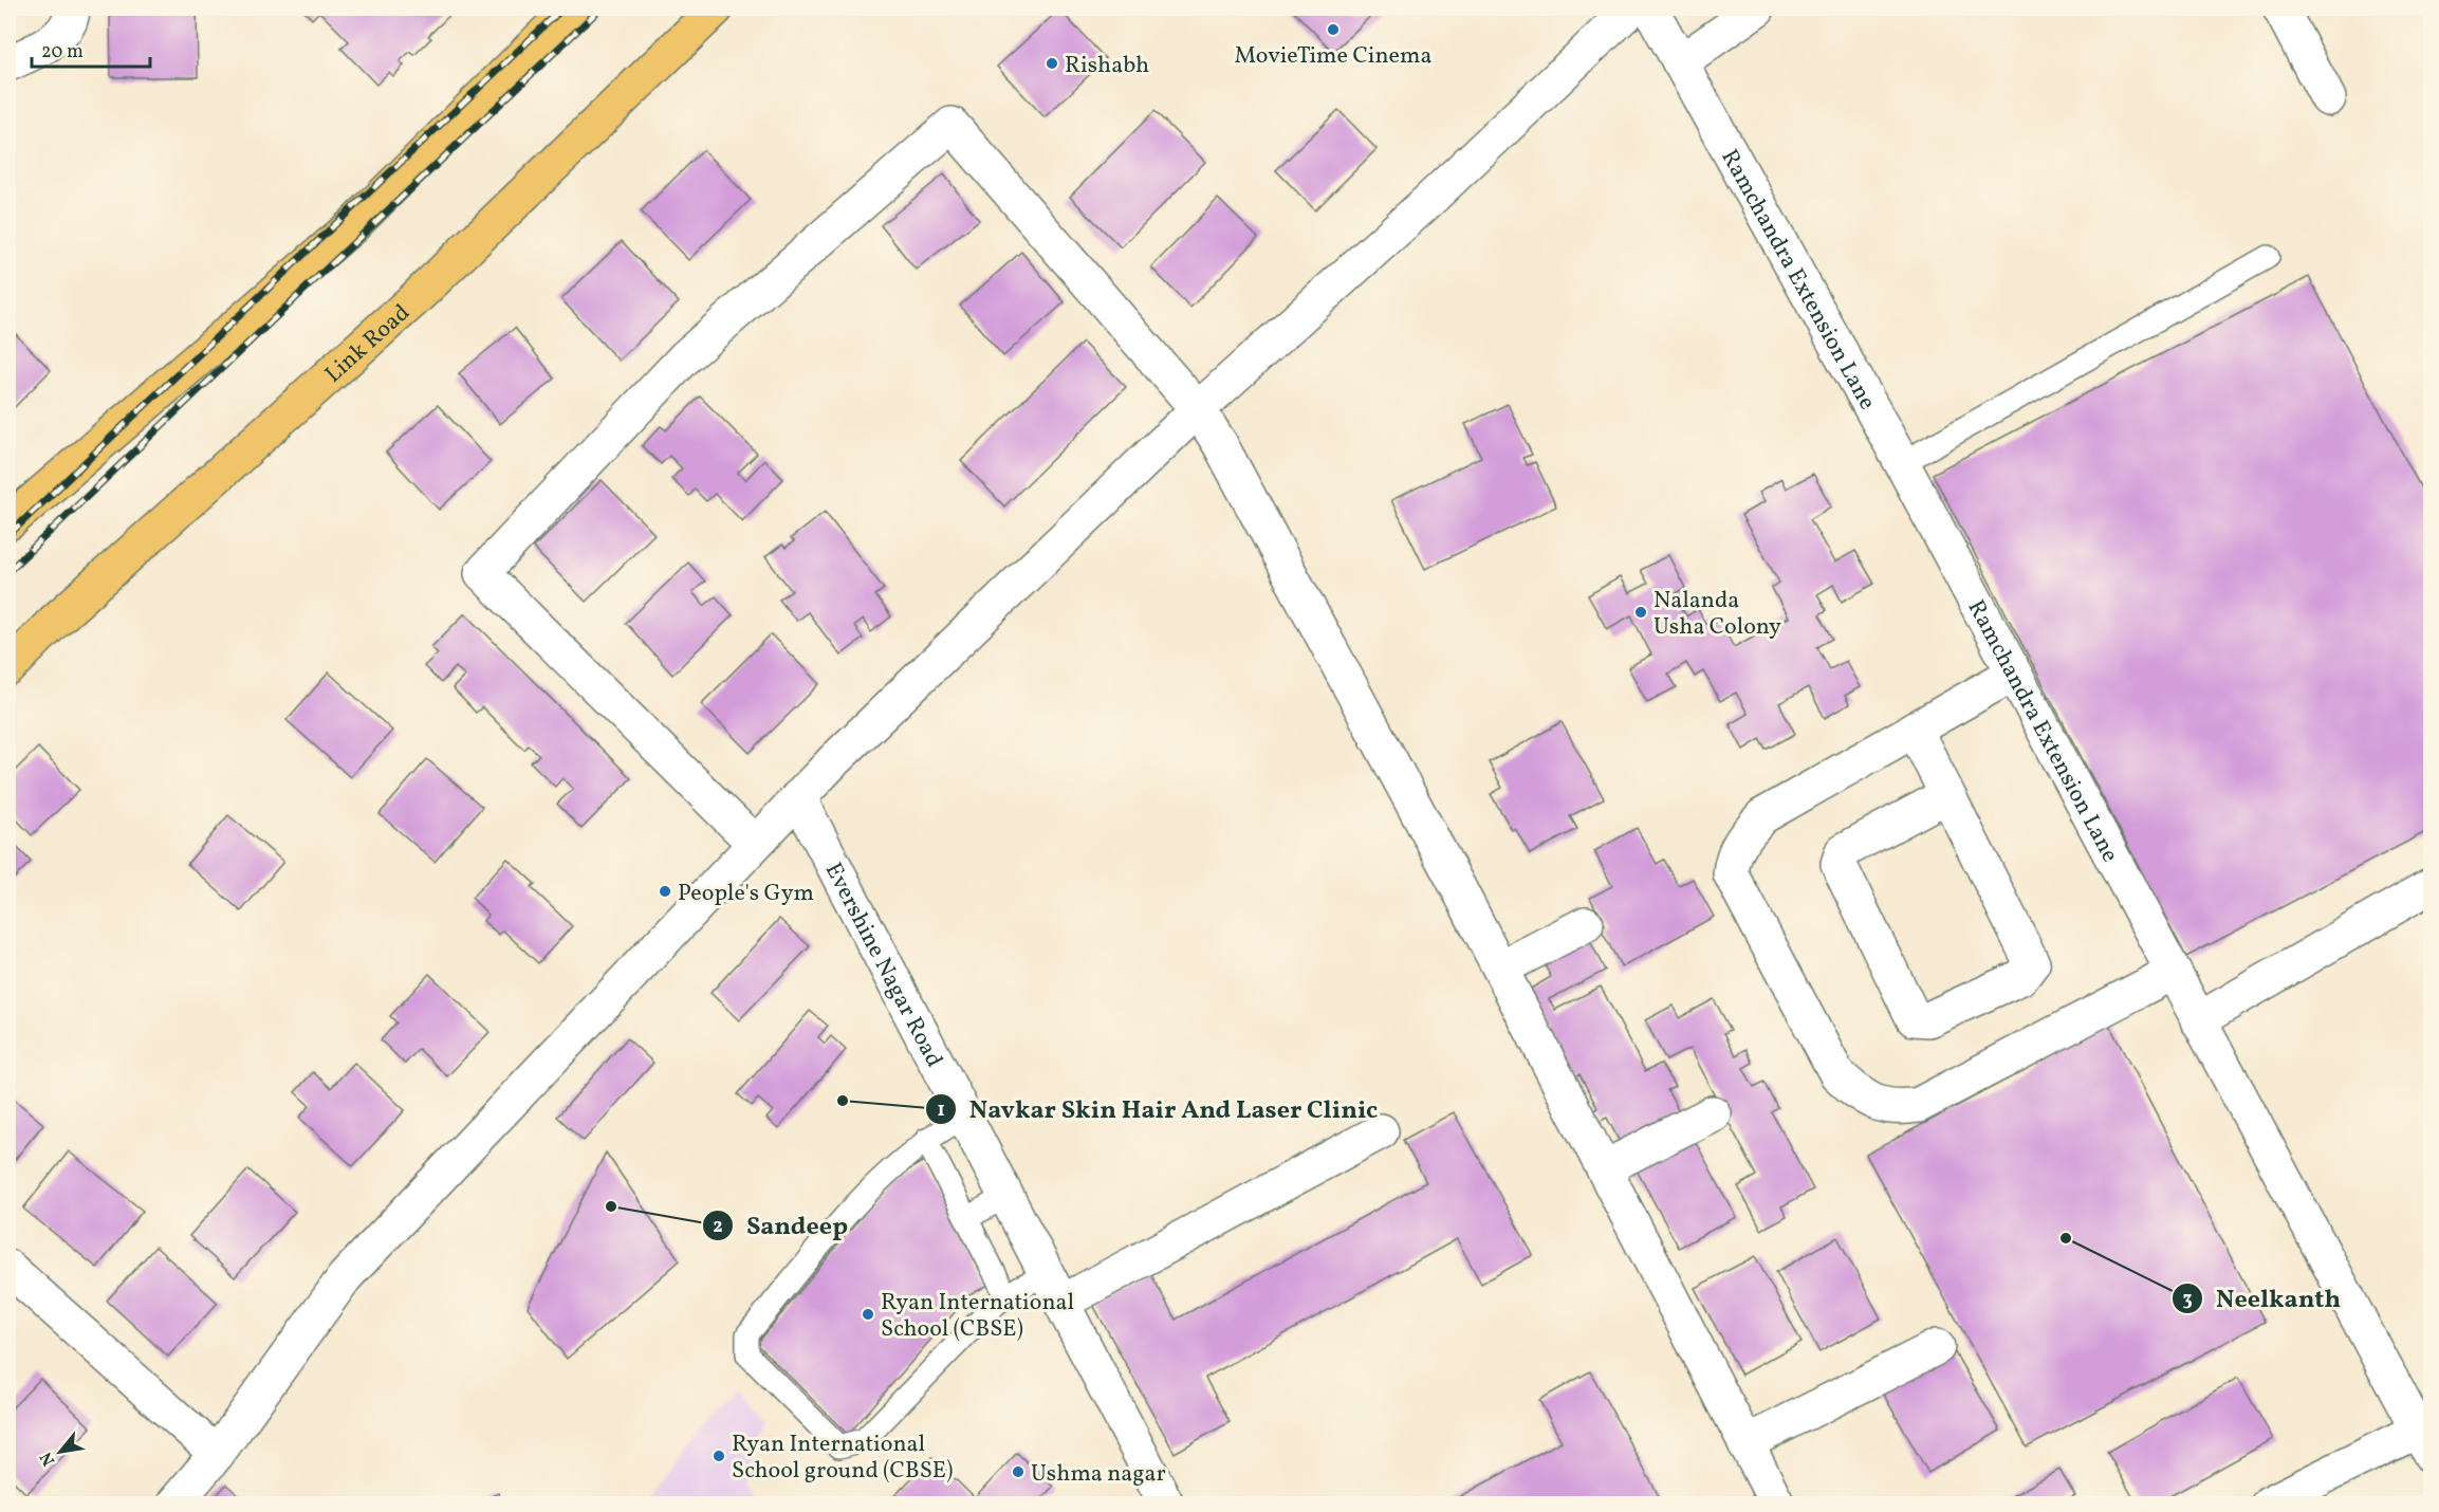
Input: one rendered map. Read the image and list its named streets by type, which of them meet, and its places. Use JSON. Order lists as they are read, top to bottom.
{
  "streets": {
    "main road": ["Link Road"],
    "street": ["Ramchandra Extension Lane", "Evershine Nagar Road"]
  },
  "places": [
    "MovieTime Cinema",
    "Rishabh",
    "Nalanda Usha Colony",
    "People's Gym",
    "Navkar Skin Hair And Laser Clinic",
    "Sandeep",
    "Neelkanth",
    "Ryan International School (CBSE)",
    "Ryan International School ground (CBSE)",
    "Ushma nagar"
  ],
  "scale_bar": "20 m",
  "north": "bottom left"
}
